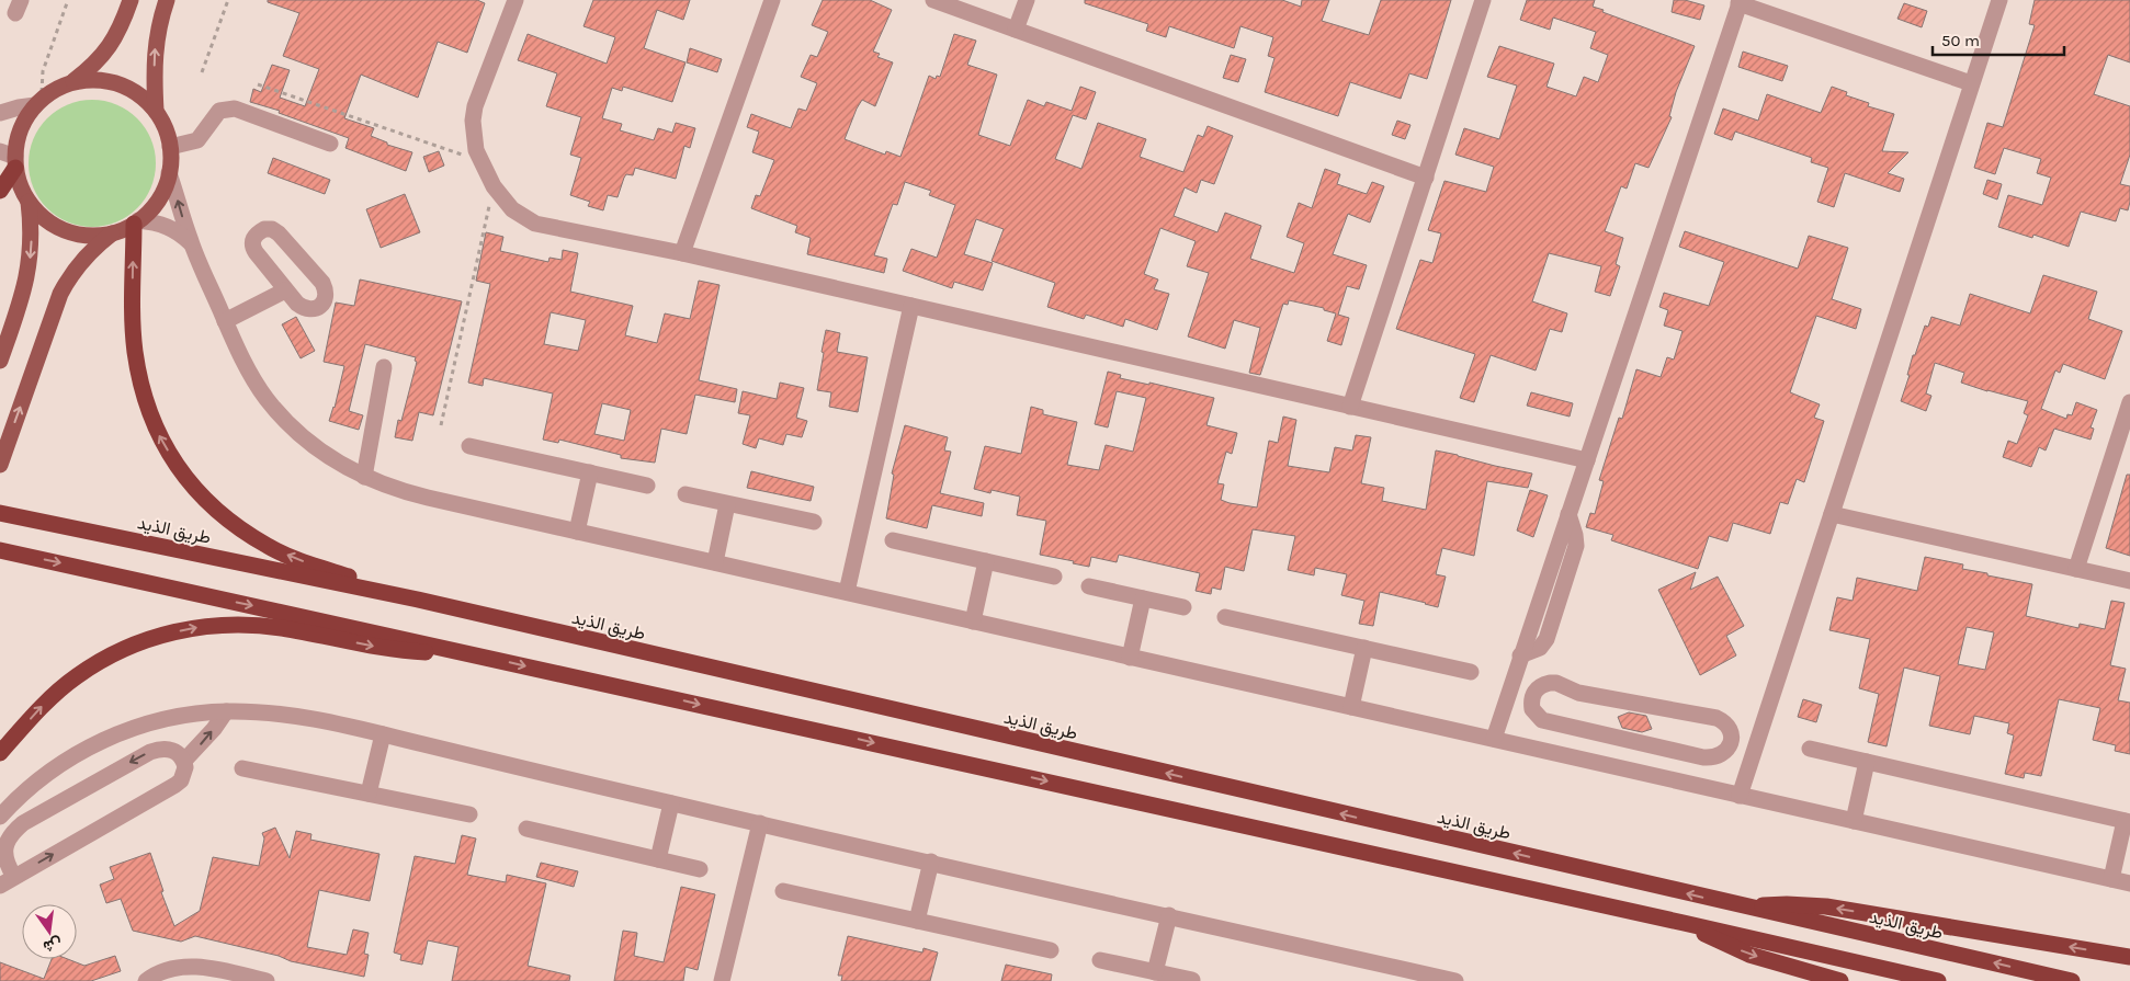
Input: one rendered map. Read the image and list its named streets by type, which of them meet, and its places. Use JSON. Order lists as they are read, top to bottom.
{
  "streets": {
    "highway": ["طريق الذيد"]
  },
  "scale_bar": "50 m",
  "north": "bottom"
}
